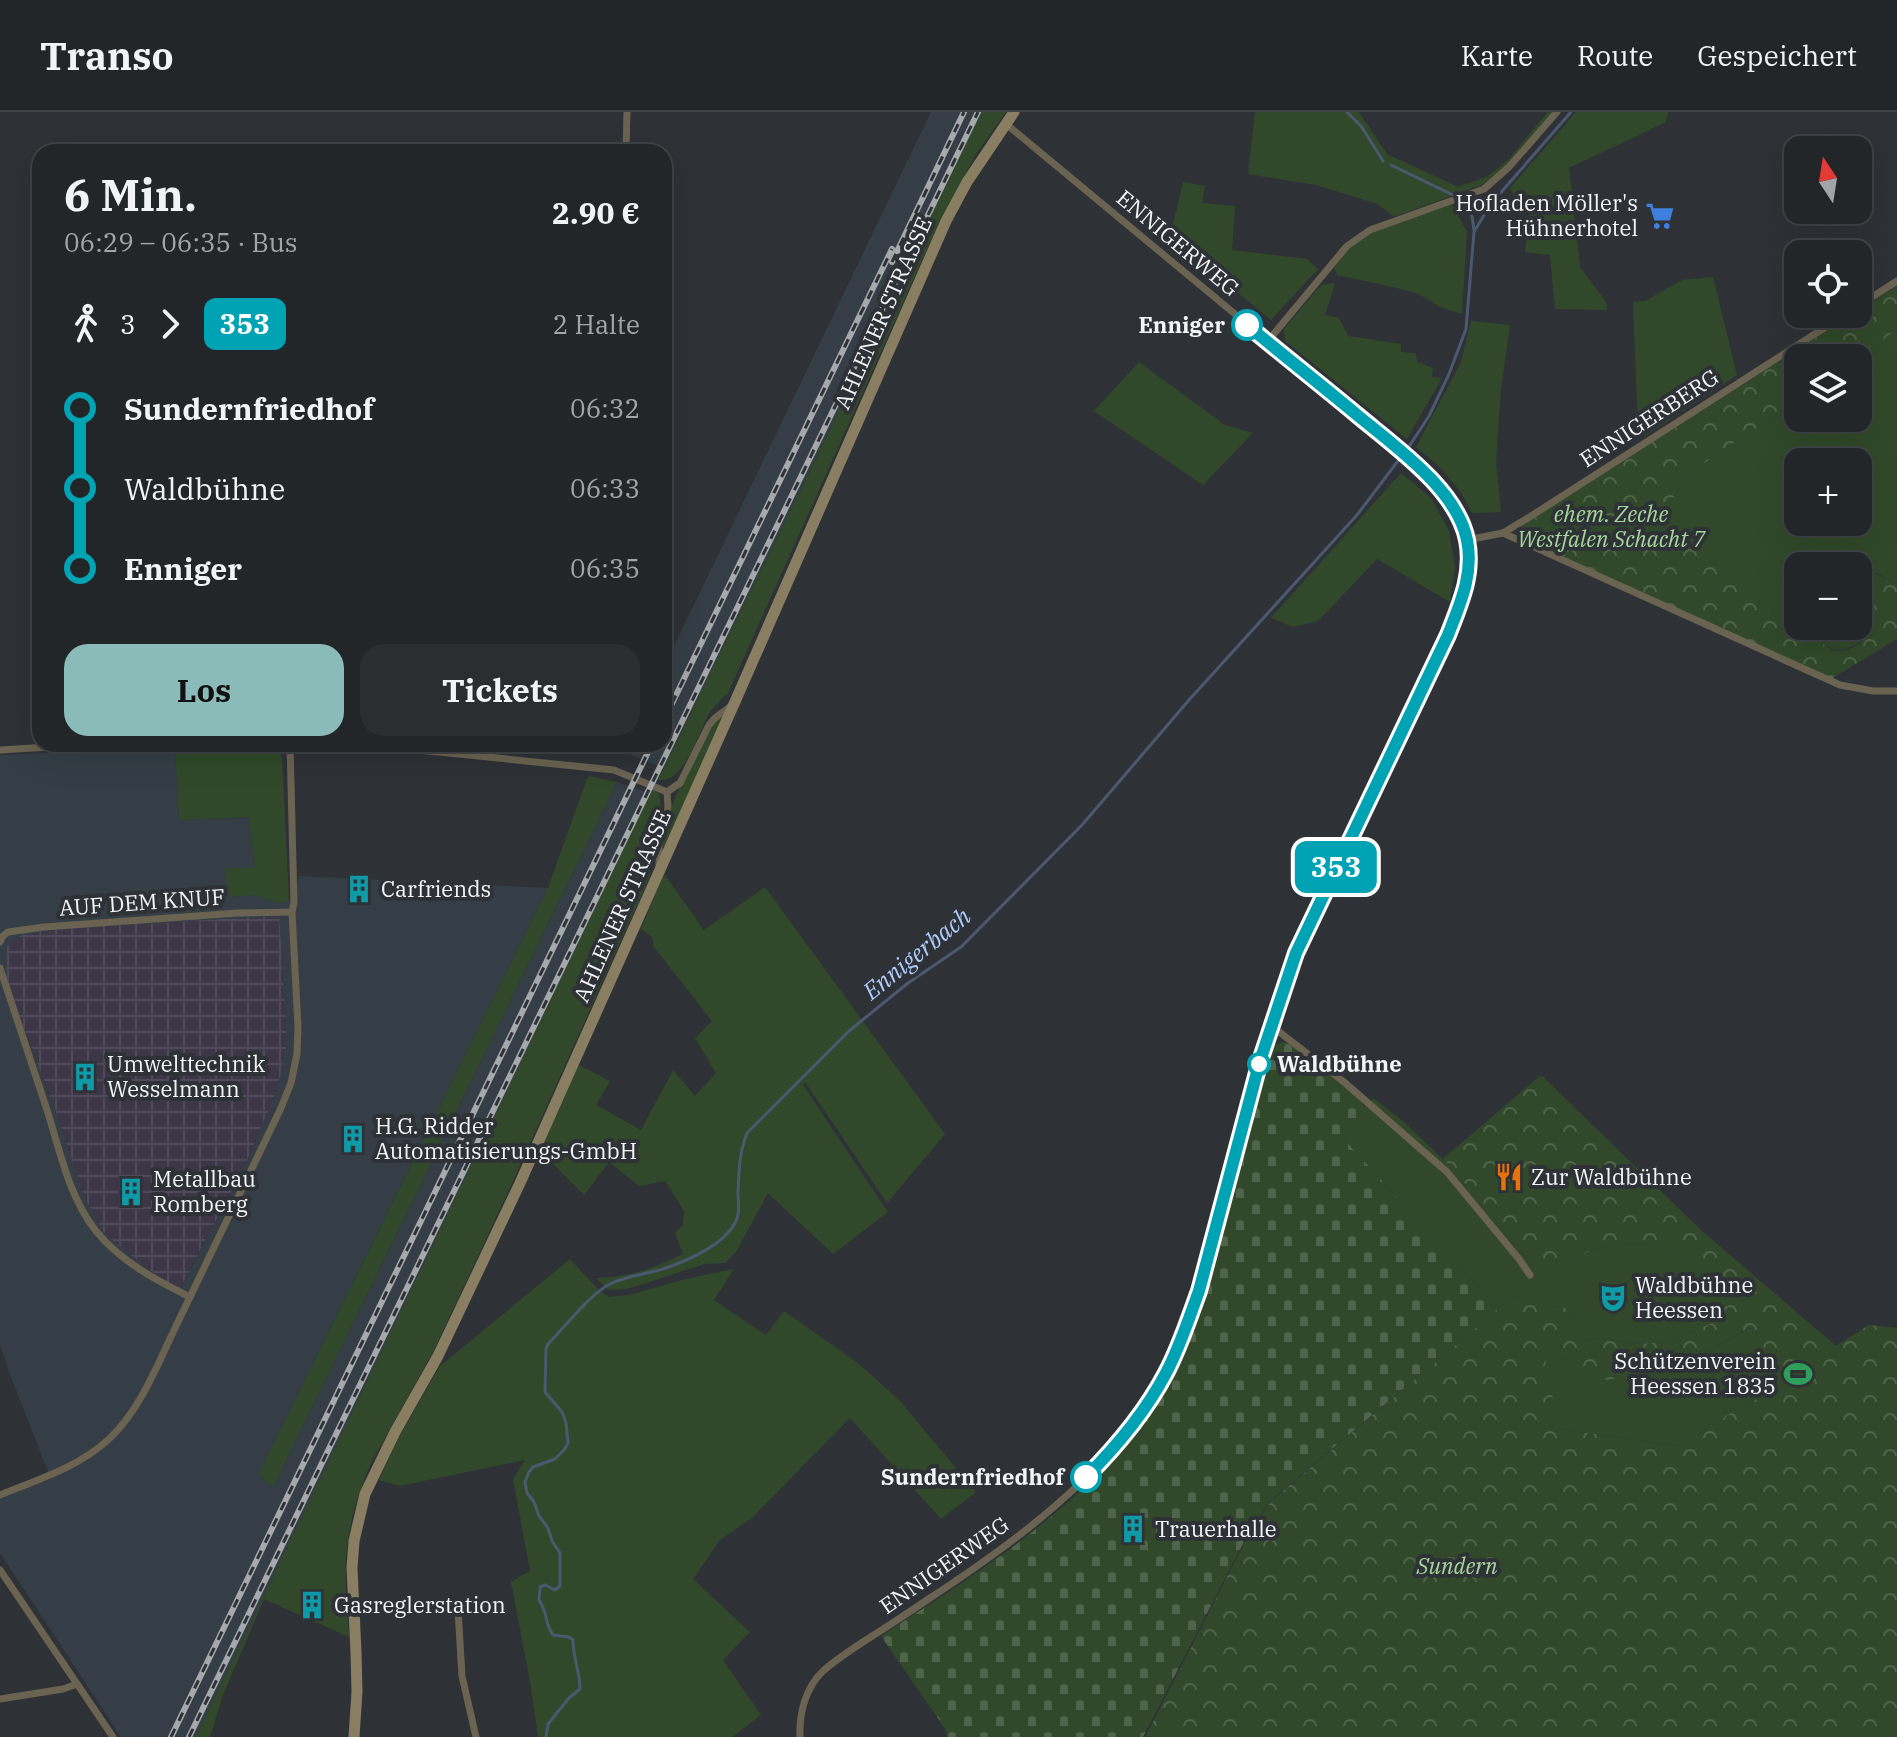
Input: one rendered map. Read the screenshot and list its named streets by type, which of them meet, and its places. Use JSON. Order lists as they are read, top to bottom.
{
  "streets": {
    "main road": ["AHLENER STRASSE"],
    "street": ["ENNIGERWEG", "ENNIGERBERG", "AUF DEM KNUF"]
  },
  "crossings": [
    ["ENNIGERWEG", "AHLENER STRASSE"],
    ["ENNIGERWEG", "ENNIGERBERG"]
  ],
  "water": ["Ennigerbach"],
  "parks": ["ehem. Zeche Westfalen Schacht 7", "Sundern"],
  "places": {
    "supermarket": ["Hofladen Möller's Hühnerhotel"],
    "other": ["Enniger", "Waldbühne", "Sundernfriedhof"],
    "building": [
      "Carfriends",
      "Umwelttechnik Wesselmann",
      "H.G. Ridder Automatisierungs-GmbH",
      "Metallbau Romberg",
      "Trauerhalle",
      "Gasreglerstation"
    ],
    "restaurant": ["Zur Waldbühne"],
    "theatre": ["Waldbühne Heessen"],
    "sports": ["Schützenverein Heessen 1835"]
  },
  "lines": ["bus line 353"],
  "north": "top",
  "page": {
    "header": "Transo",
    "nav": ["Karte", "Route", "Gespeichert"],
    "on_map": "353",
    "map_buttons": ["+", "−"],
    "heading": ["6 Min.", "06:29 – 06:35 · Bus", "2.90 €"],
    "legs": ["3", "353", "2 Halte"],
    "list": [
      {
        "name": "Sundernfriedhof",
        "value": "06:32"
      },
      {
        "name": "Waldbühne",
        "value": "06:33"
      },
      {
        "name": "Enniger",
        "value": "06:35"
      }
    ],
    "buttons": ["Los", "Tickets"]
  }
}
